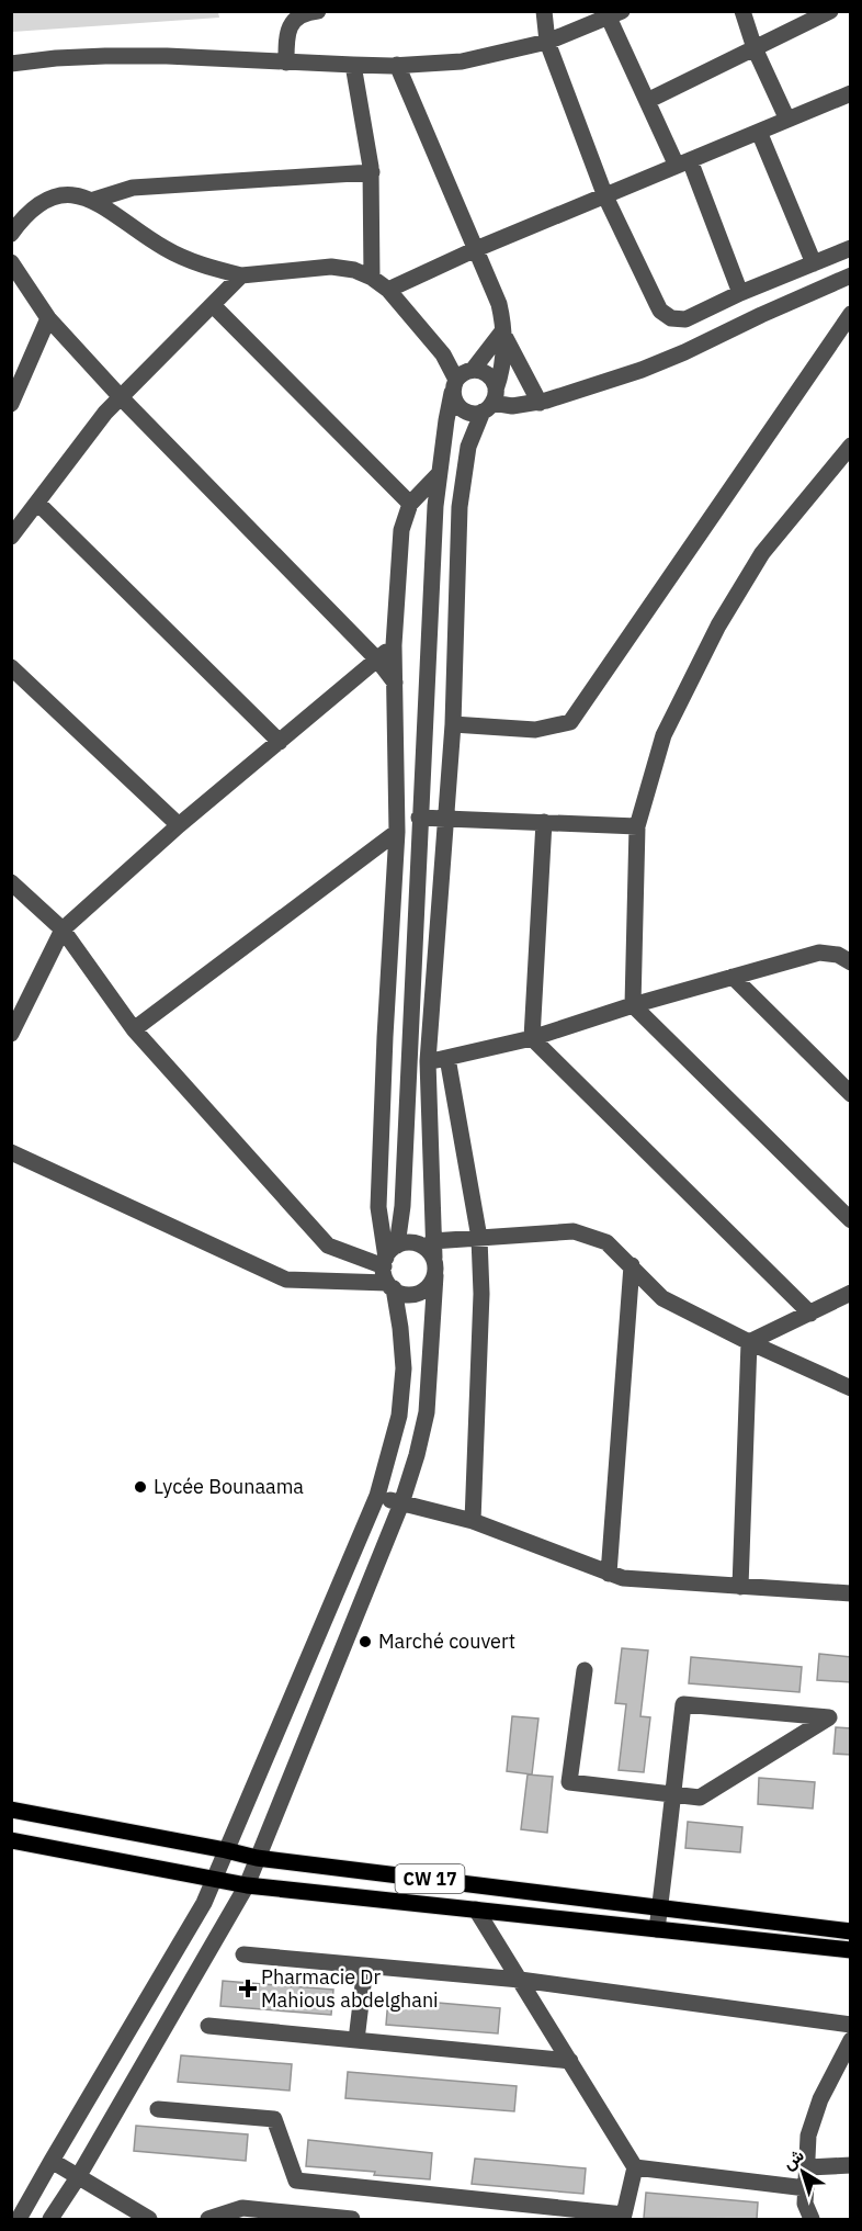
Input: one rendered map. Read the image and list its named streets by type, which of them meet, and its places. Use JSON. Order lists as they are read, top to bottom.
{
  "streets": {
    "main road": ["CW 17"]
  },
  "places": {
    "other": ["Lycée Bounaama", "Marché couvert"],
    "health": ["Pharmacie Dr Mahious abdelghani"]
  },
  "north": "top left"
}
